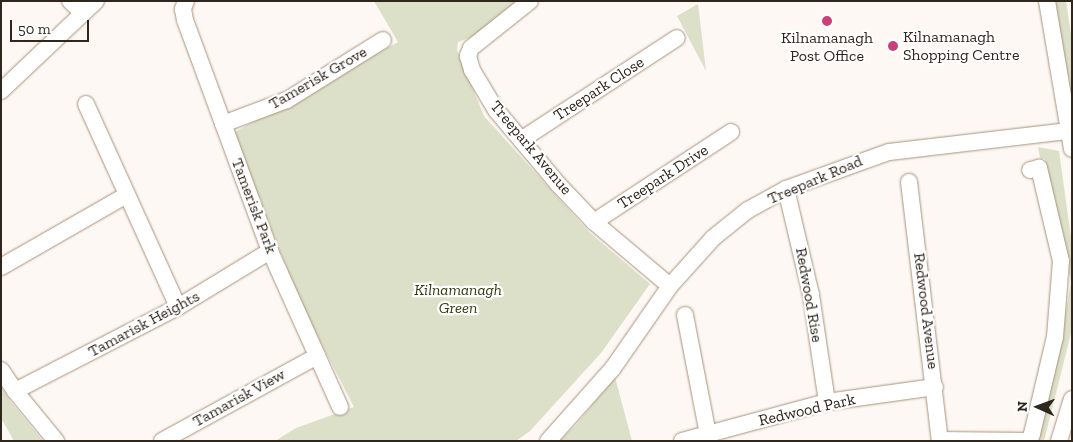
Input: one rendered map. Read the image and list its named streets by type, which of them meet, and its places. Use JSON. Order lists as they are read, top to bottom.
{
  "streets": {
    "street": [
      "Tamerisk Grove",
      "Treepark Close",
      "Treepark Avenue",
      "Treepark Drive",
      "Treepark Road",
      "Tamerisk Park",
      "Redwood Rise",
      "Redwood Avenue",
      "Tamarisk Heights",
      "Tamarisk View",
      "Redwood Park"
    ]
  },
  "crossings": [
    ["Tamerisk Grove", "Tamerisk Park"],
    ["Treepark Close", "Treepark Avenue"],
    ["Treepark Avenue", "Treepark Drive"],
    ["Treepark Avenue", "Treepark Road"],
    ["Treepark Road", "Redwood Rise"],
    ["Tamerisk Park", "Tamarisk Heights"],
    ["Tamerisk Park", "Tamarisk View"],
    ["Redwood Rise", "Redwood Park"],
    ["Redwood Avenue", "Redwood Park"]
  ],
  "parks": ["Kilnamanagh Green"],
  "places": ["Kilnamanagh Post Office", "Kilnamanagh Shopping Centre"],
  "scale_bar": "50 m",
  "north": "left"
}
